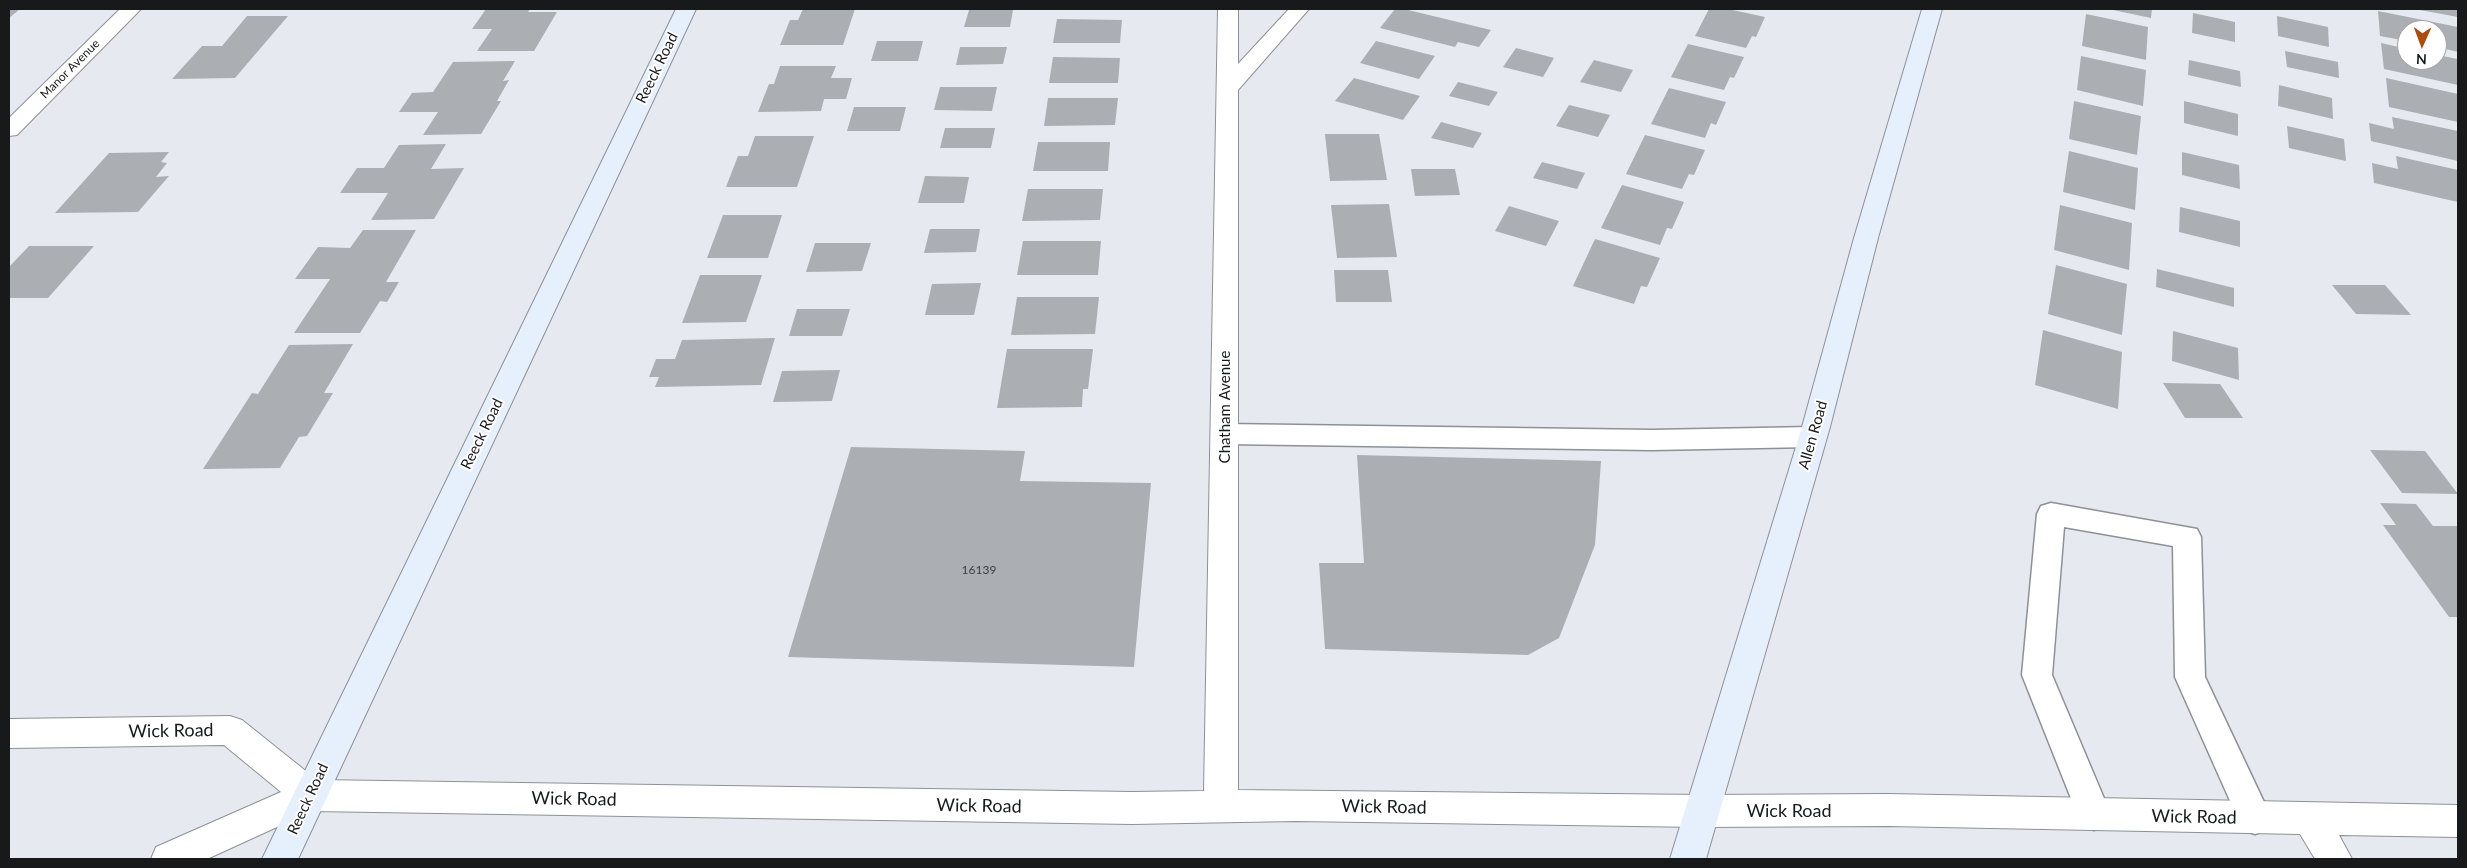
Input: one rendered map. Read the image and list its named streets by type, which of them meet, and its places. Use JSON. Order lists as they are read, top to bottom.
{
  "streets": {
    "main road": ["Reeck Road", "Allen Road"],
    "street": ["Manor Avenue", "Chatham Avenue", "Wick Road"]
  },
  "crossings": [
    ["Reeck Road", "Wick Road"],
    ["Chatham Avenue", "Wick Road"],
    ["Allen Road", "Wick Road"]
  ],
  "house_numbers": ["16139"],
  "north": "bottom"
}
